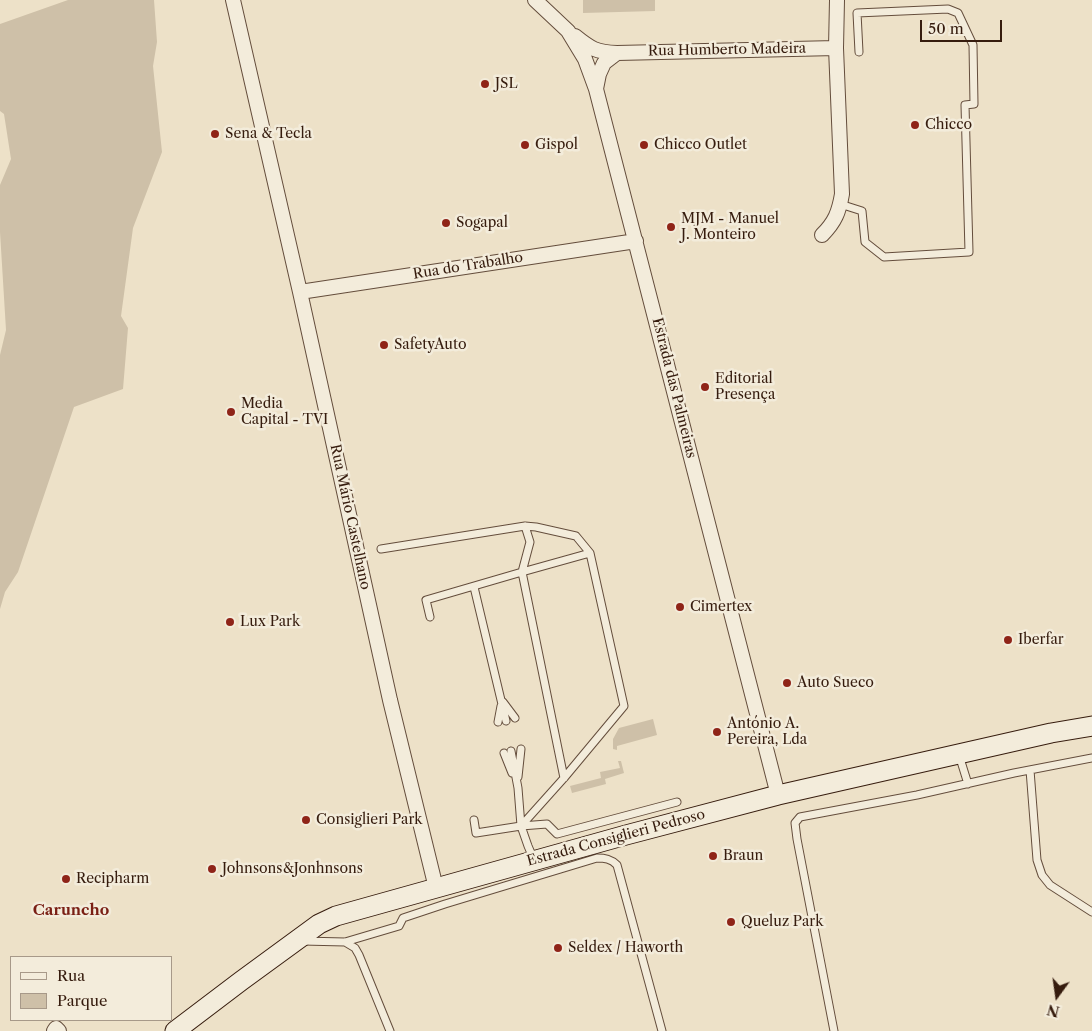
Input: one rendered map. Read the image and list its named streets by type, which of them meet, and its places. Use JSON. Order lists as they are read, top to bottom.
{
  "streets": {
    "main road": ["Estrada Consiglieri Pedroso"],
    "street": [
      "Rua Humberto Madeira",
      "Rua do Trabalho",
      "Estrada das Palmeiras",
      "Rua Mário Castelhano"
    ]
  },
  "crossings": [
    ["Rua Humberto Madeira", "Estrada das Palmeiras"],
    ["Rua do Trabalho", "Estrada das Palmeiras"],
    ["Rua do Trabalho", "Rua Mário Castelhano"],
    ["Estrada das Palmeiras", "Estrada Consiglieri Pedroso"],
    ["Rua Mário Castelhano", "Estrada Consiglieri Pedroso"]
  ],
  "districts": ["Caruncho"],
  "places": [
    "JSL",
    "Chicco",
    "Sena & Tecla",
    "Gispol",
    "Chicco Outlet",
    "Sogapal",
    "MJM - Manuel J. Monteiro",
    "SafetyAuto",
    "Editorial Presença",
    "Media Capital - TVI",
    "Cimertex",
    "Lux Park",
    "Iberfar",
    "Auto Sueco",
    "António A. Pereira, Lda",
    "Consiglieri Park",
    "Braun",
    "Johnsons&Jonhnsons",
    "Recipharm",
    "Queluz Park",
    "Seldex / Haworth"
  ],
  "legend": ["Rua", "Parque"],
  "scale_bar": "50 m",
  "north": "bottom"
}
